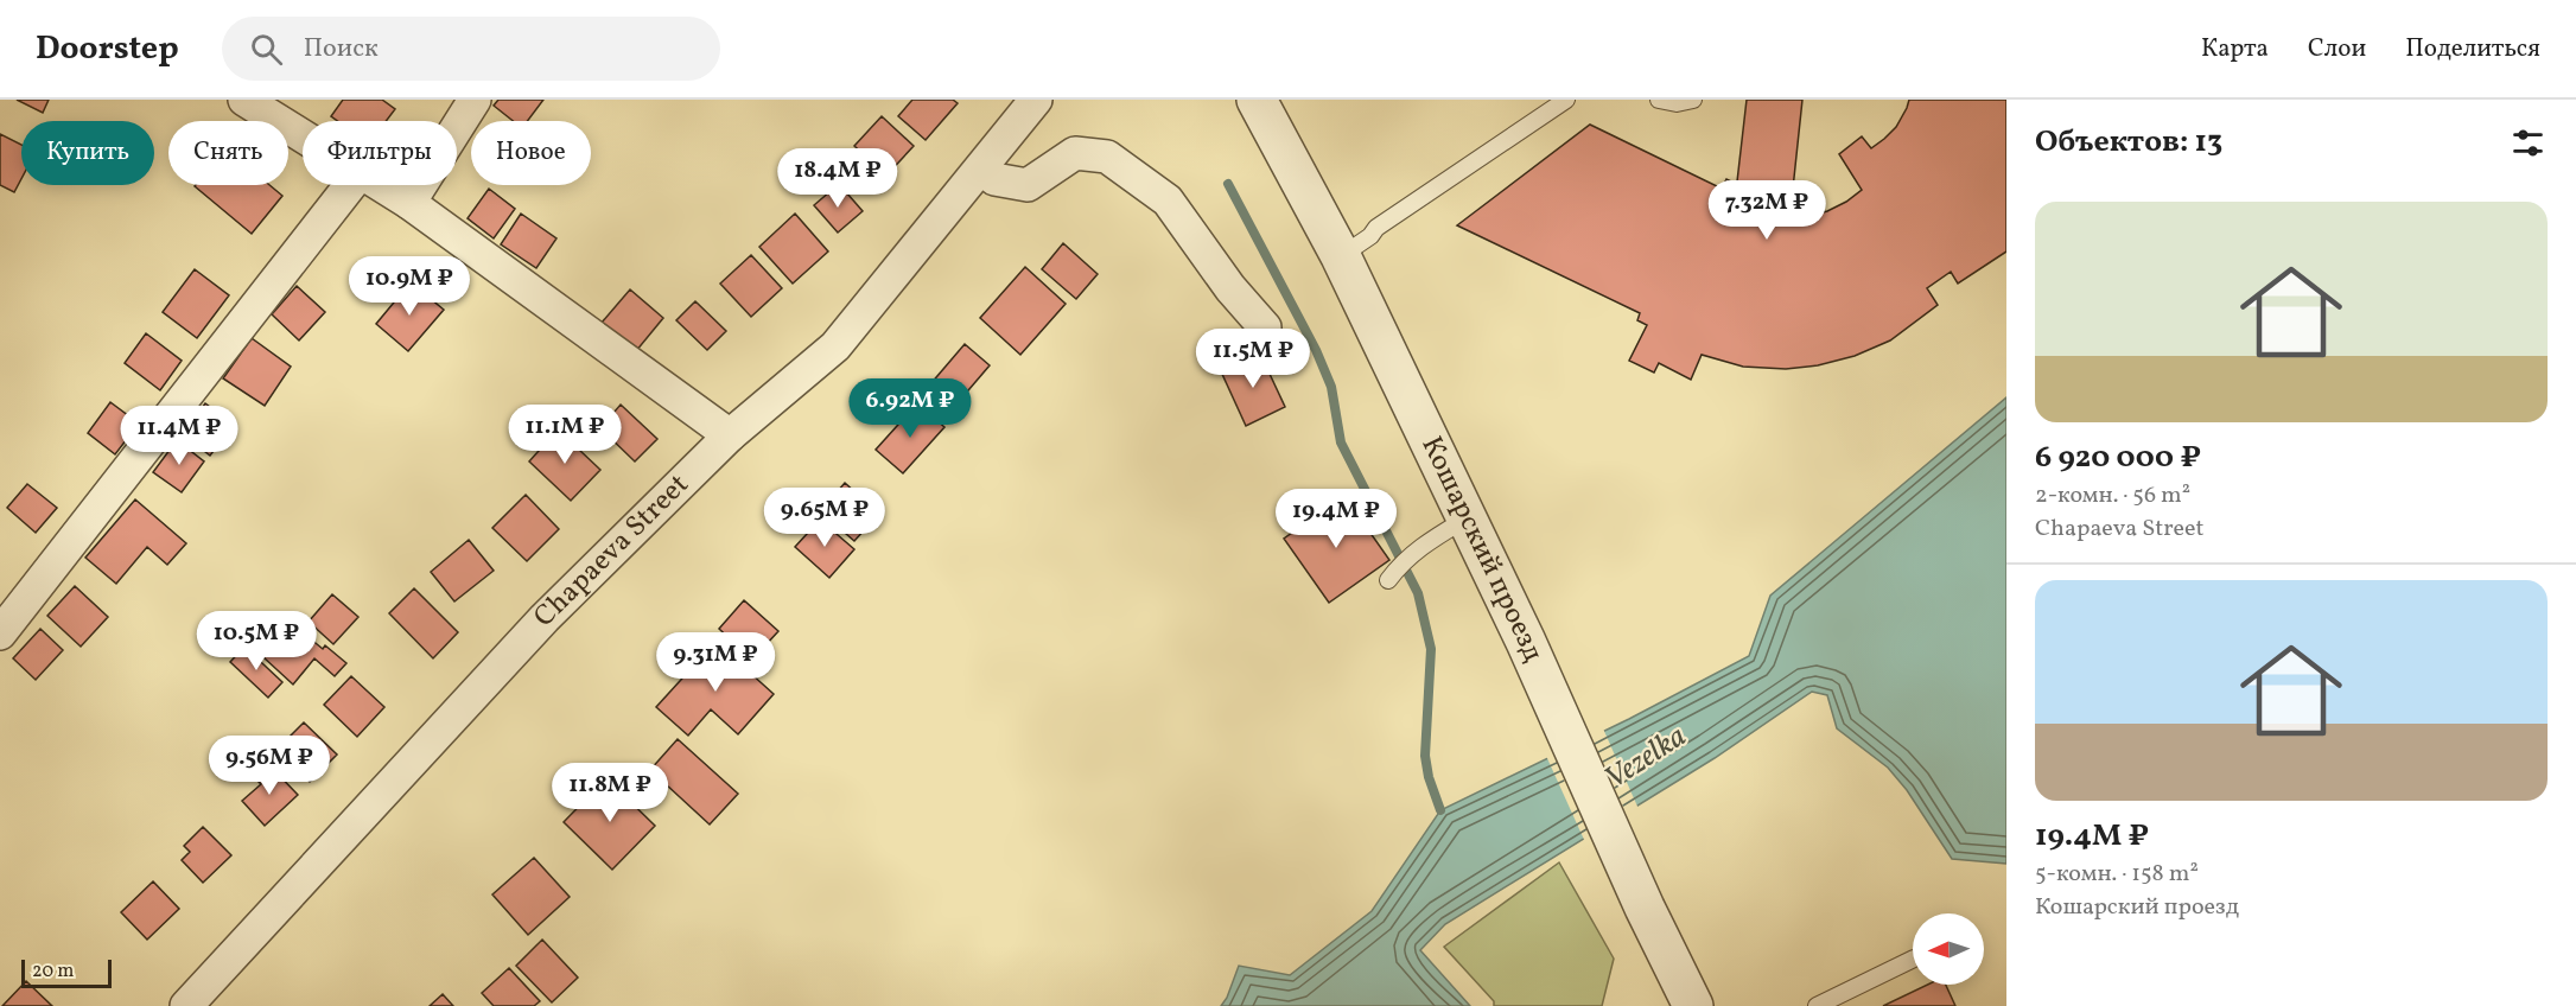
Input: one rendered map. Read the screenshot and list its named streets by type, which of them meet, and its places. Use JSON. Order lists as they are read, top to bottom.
{
  "streets": {
    "street": ["Кошарский проезд", "Chapaeva Street"]
  },
  "water": ["Vezelka"],
  "scale_bar": "20 m",
  "north": "left",
  "page": {
    "header": "Doorstep",
    "search": "Поиск",
    "nav": ["Карта", "Слои", "Поделиться"],
    "heading": "Объектов: 13",
    "chip": [
      "Купить",
      "Снять",
      "Фильтры",
      "Новое"
    ],
    "price": [
      "18.4M ₽",
      "7.32M ₽",
      "10.9M ₽",
      "11.5M ₽",
      "6.92M ₽",
      "11.1M ₽",
      "11.4M ₽",
      "9.65M ₽",
      "19.4M ₽",
      "10.5M ₽",
      "9.31M ₽",
      "9.56M ₽",
      "11.8M ₽"
    ],
    "list": [
      {
        "name": "6 920 000 ₽",
        "note": "2-комн. · 56 m² · Chapaeva Street"
      },
      {
        "name": "19.4M ₽",
        "note": "5-комн. · 158 m² · Кошарский проезд"
      }
    ],
    "scale": "20 m"
  }
}
